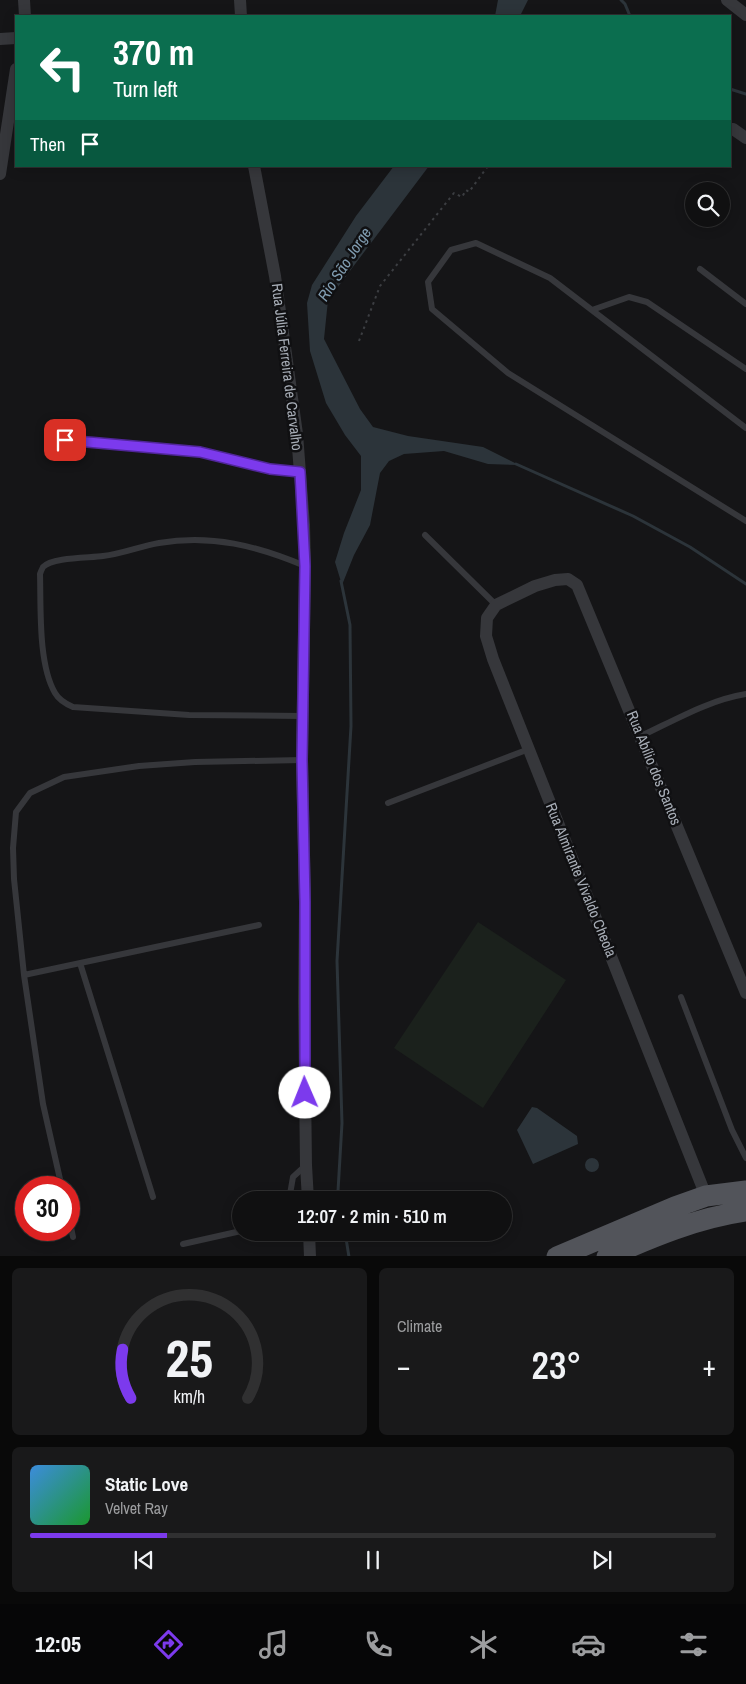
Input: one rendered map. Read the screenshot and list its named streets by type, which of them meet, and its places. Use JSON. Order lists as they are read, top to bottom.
{
  "streets": {
    "street": ["Rua Júlia Ferreira de Carvalho", "Rua Abílio dos Santos", "Rua Almirante Vivaldo Cheola"]
  },
  "crossings": [
    ["Rua Abílio dos Santos", "Rua Almirante Vivaldo Cheola"]
  ],
  "water": ["Rio São Jorge"],
  "page": {
    "turn": ["370 m", "Turn left"],
    "then": "Then",
    "limit": "30",
    "trip": "12:07 · 2 min · 510 m",
    "tile": "Climate",
    "heat": ["−", "23°", "+"],
    "song": ["Static Love", "Velvet Ray"],
    "tabs": "12:05",
    "gauge": ["25", "km/h"]
  }
}
